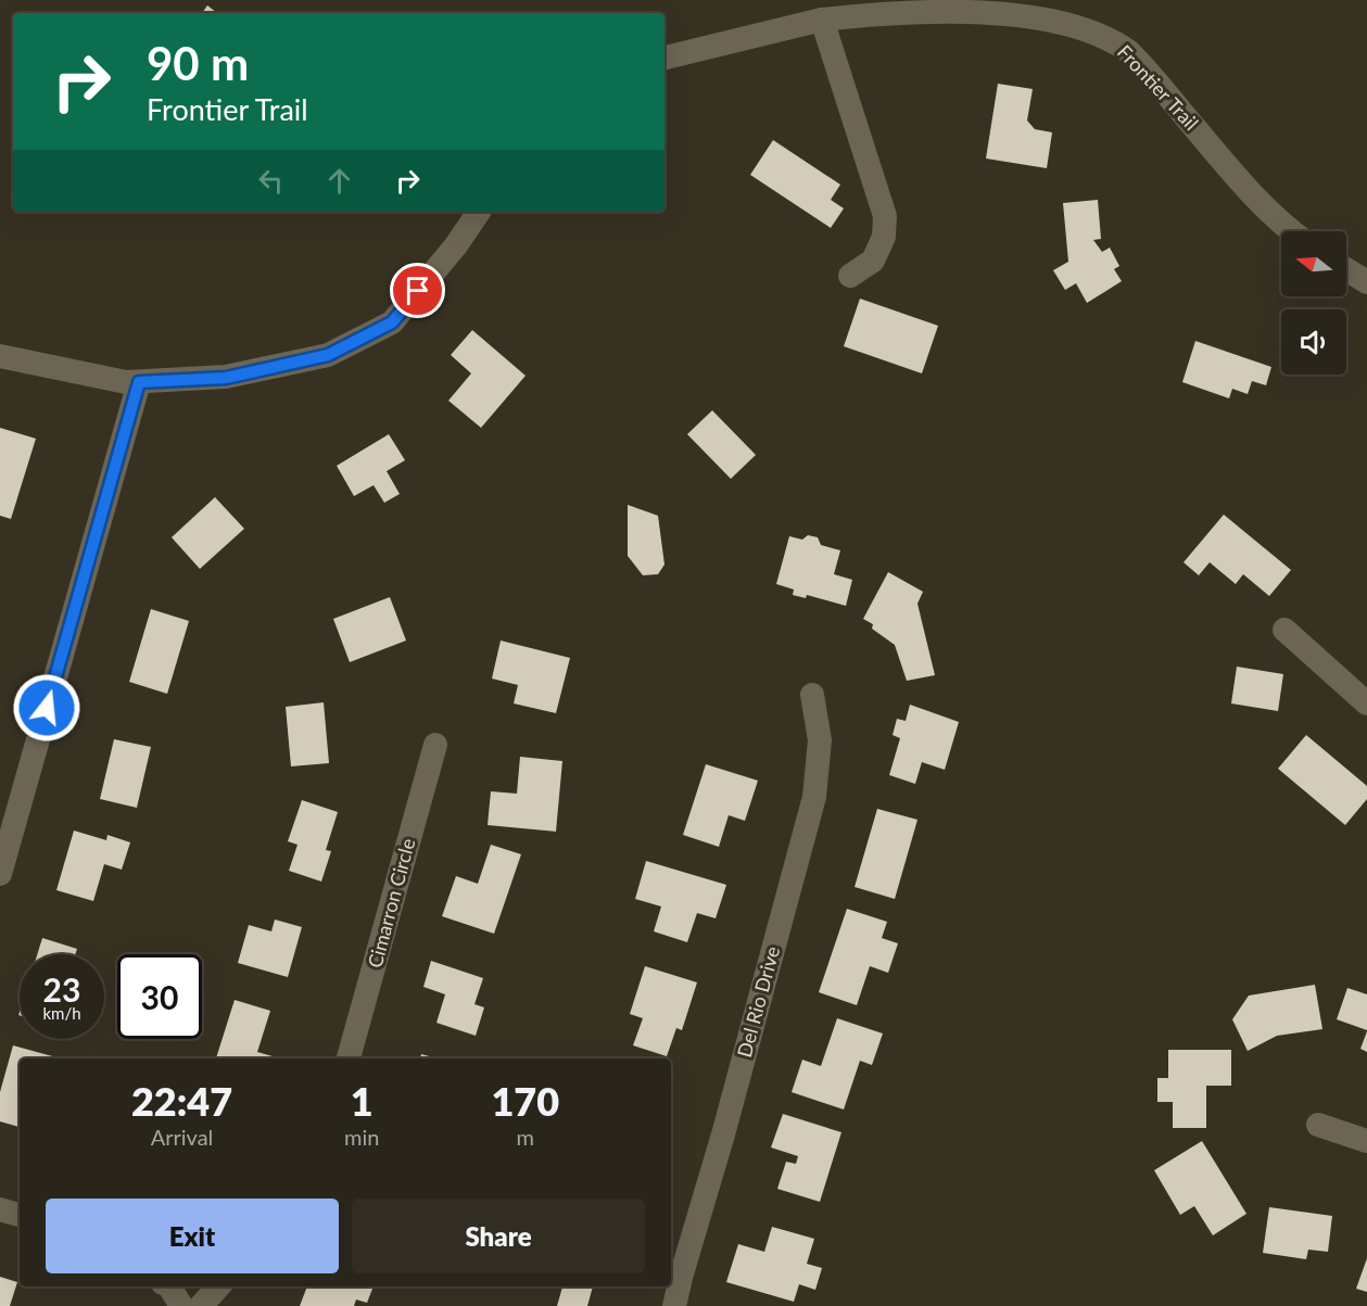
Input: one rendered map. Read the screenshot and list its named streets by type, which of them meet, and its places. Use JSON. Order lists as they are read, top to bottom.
{
  "streets": {
    "street": ["Frontier Trail", "Cimarron Circle", "Del Rio Drive"]
  },
  "north": "left",
  "page": {
    "turn": ["90 m", "Frontier Trail"],
    "speed": "23 km/h",
    "limit": "30",
    "eta": [
      "22:47",
      "Arrival",
      "1",
      "min",
      "170",
      "m"
    ],
    "buttons": ["Exit", "Share"]
  }
}
